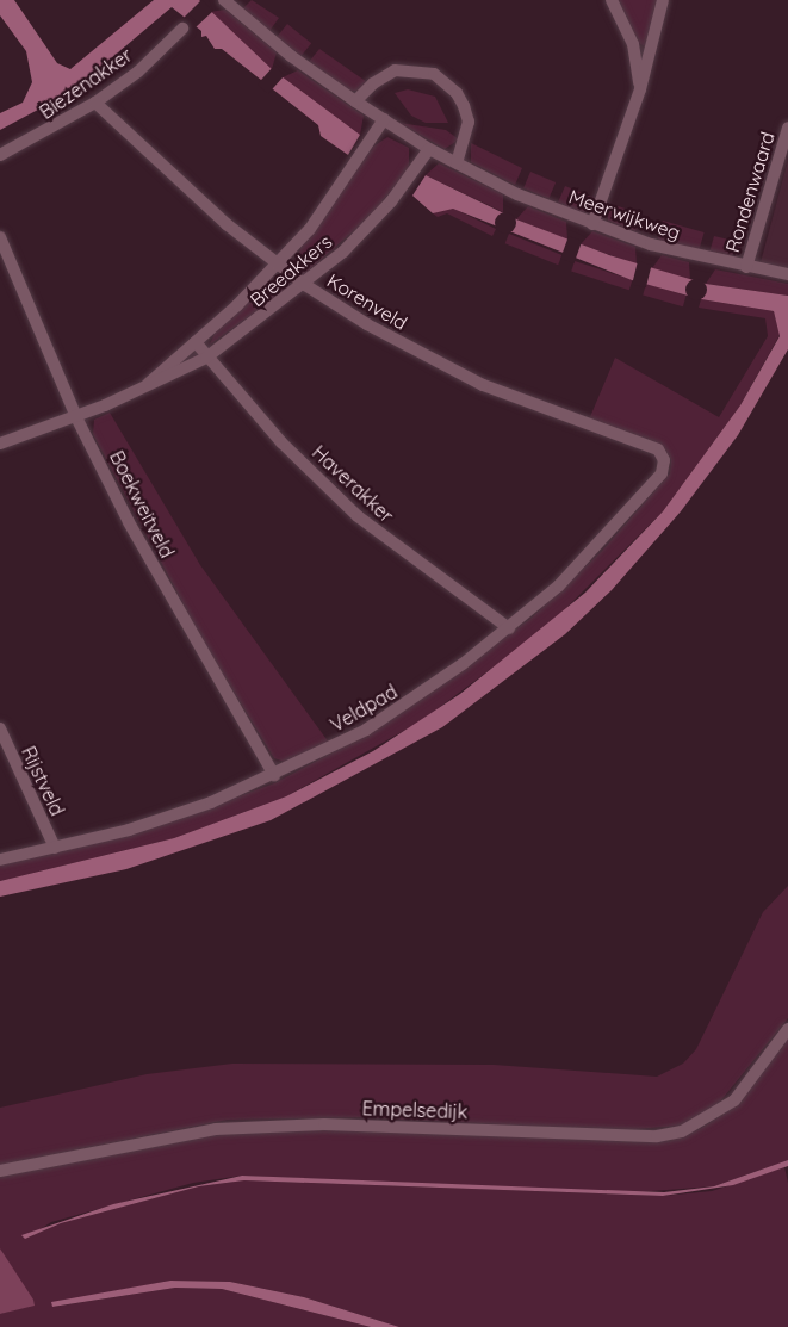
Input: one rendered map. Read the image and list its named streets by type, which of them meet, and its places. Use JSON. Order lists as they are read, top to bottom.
{
  "streets": {
    "street": [
      "Biezenakker",
      "Rondenwaard",
      "Meerwijkweg",
      "Breeakkers",
      "Korenveld",
      "Haverakker",
      "Boekweitveld",
      "Veldpad",
      "Rijstveld",
      "Empelsedijk"
    ]
  },
  "crossings": [
    ["Biezenakker", "Korenveld"],
    ["Rondenwaard", "Meerwijkweg"],
    ["Meerwijkweg", "Breeakkers"],
    ["Breeakkers", "Korenveld"],
    ["Breeakkers", "Haverakker"],
    ["Breeakkers", "Boekweitveld"],
    ["Korenveld", "Veldpad"],
    ["Haverakker", "Veldpad"],
    ["Boekweitveld", "Veldpad"],
    ["Veldpad", "Rijstveld"]
  ]
}
